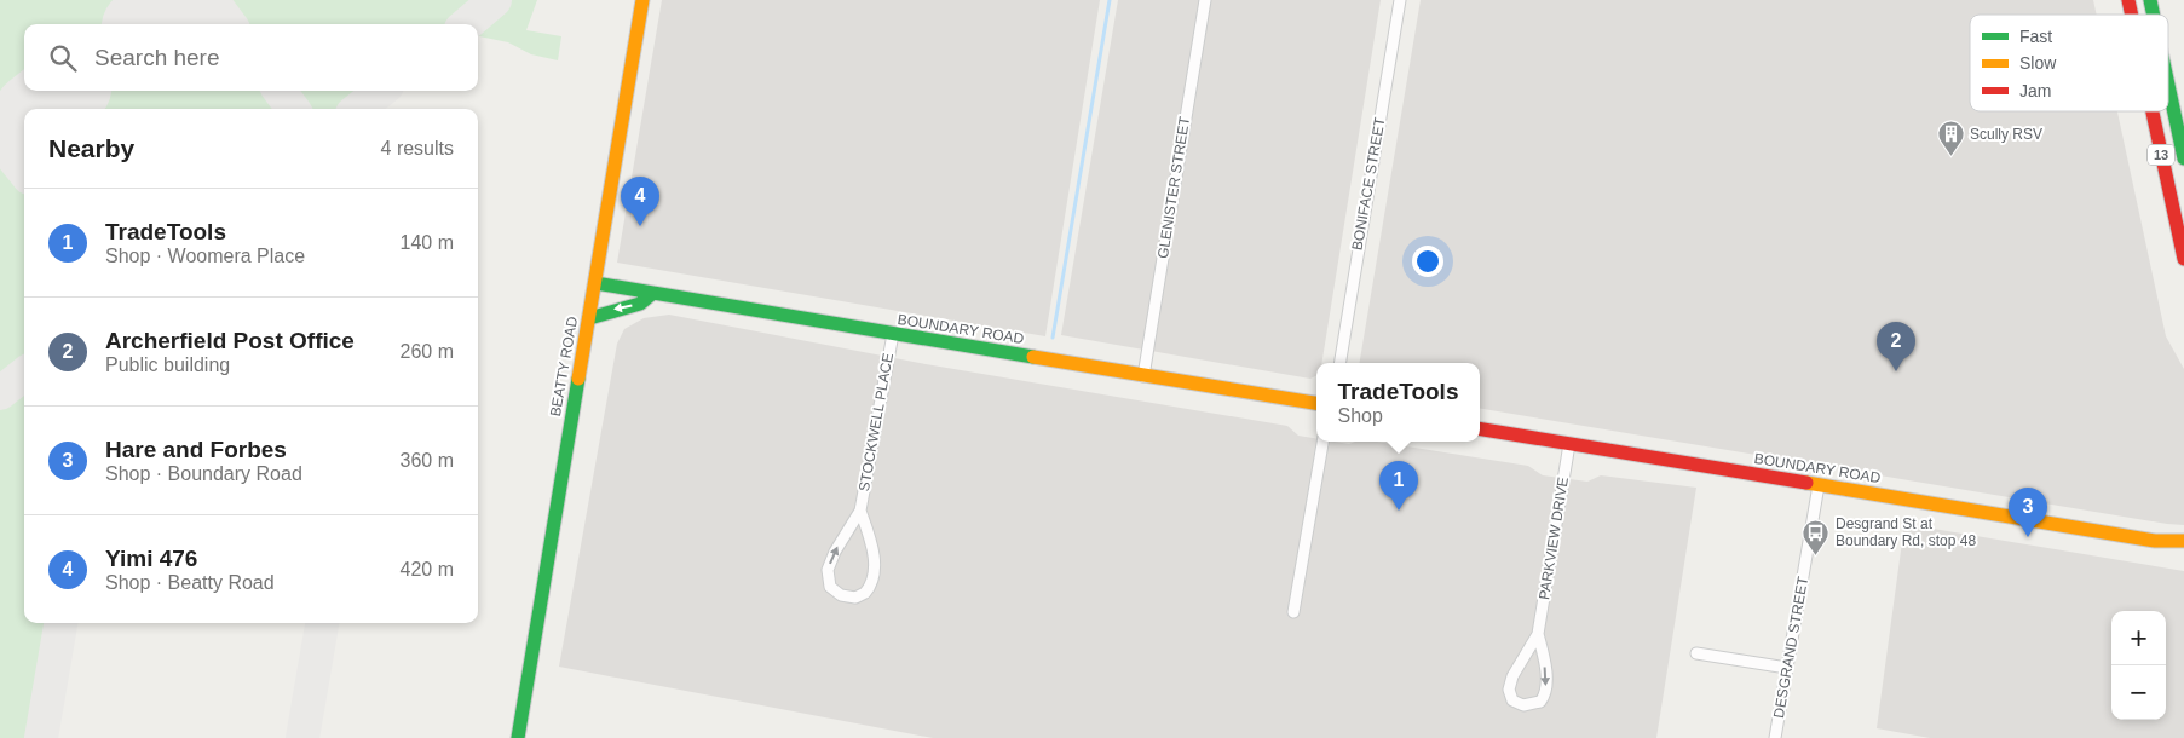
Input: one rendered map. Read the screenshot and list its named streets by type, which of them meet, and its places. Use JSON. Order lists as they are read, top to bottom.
{
  "streets": {
    "main road": ["13", "BOUNDARY ROAD", "BEATTY ROAD"],
    "street": [
      "BONIFACE STREET",
      "GLENISTER STREET",
      "STOCKWELL PLACE",
      "PARKVIEW DRIVE",
      "DESGRAND STREET"
    ]
  },
  "crossings": [
    ["GLENISTER STREET", "BOUNDARY ROAD"],
    ["BOUNDARY ROAD", "BEATTY ROAD"],
    ["BOUNDARY ROAD", "STOCKWELL PLACE"],
    ["BOUNDARY ROAD", "PARKVIEW DRIVE"],
    ["BOUNDARY ROAD", "DESGRAND STREET"]
  ],
  "places": {
    "building": ["Scully RSV"],
    "bus stop": ["Desgrand St at Boundary Rd, stop 48"]
  },
  "legend": ["Fast", "Slow", "Jam"],
  "page": {
    "search": "Search here",
    "heading": ["Nearby", "4 results"],
    "pins": [
      "4",
      "2",
      "1",
      "3"
    ],
    "list": [
      {
        "mark": "1",
        "name": "TradeTools",
        "note": "Shop · Woomera Place",
        "value": "140 m"
      },
      {
        "mark": "2",
        "name": "Archerfield Post Office",
        "note": "Public building",
        "value": "260 m"
      },
      {
        "mark": "3",
        "name": "Hare and Forbes",
        "note": "Shop · Boundary Road",
        "value": "360 m"
      },
      {
        "mark": "4",
        "name": "Yimi 476",
        "note": "Shop · Beatty Road",
        "value": "420 m"
      }
    ],
    "popup": ["TradeTools", "Shop"],
    "map_buttons": ["+", "−"]
  }
}
